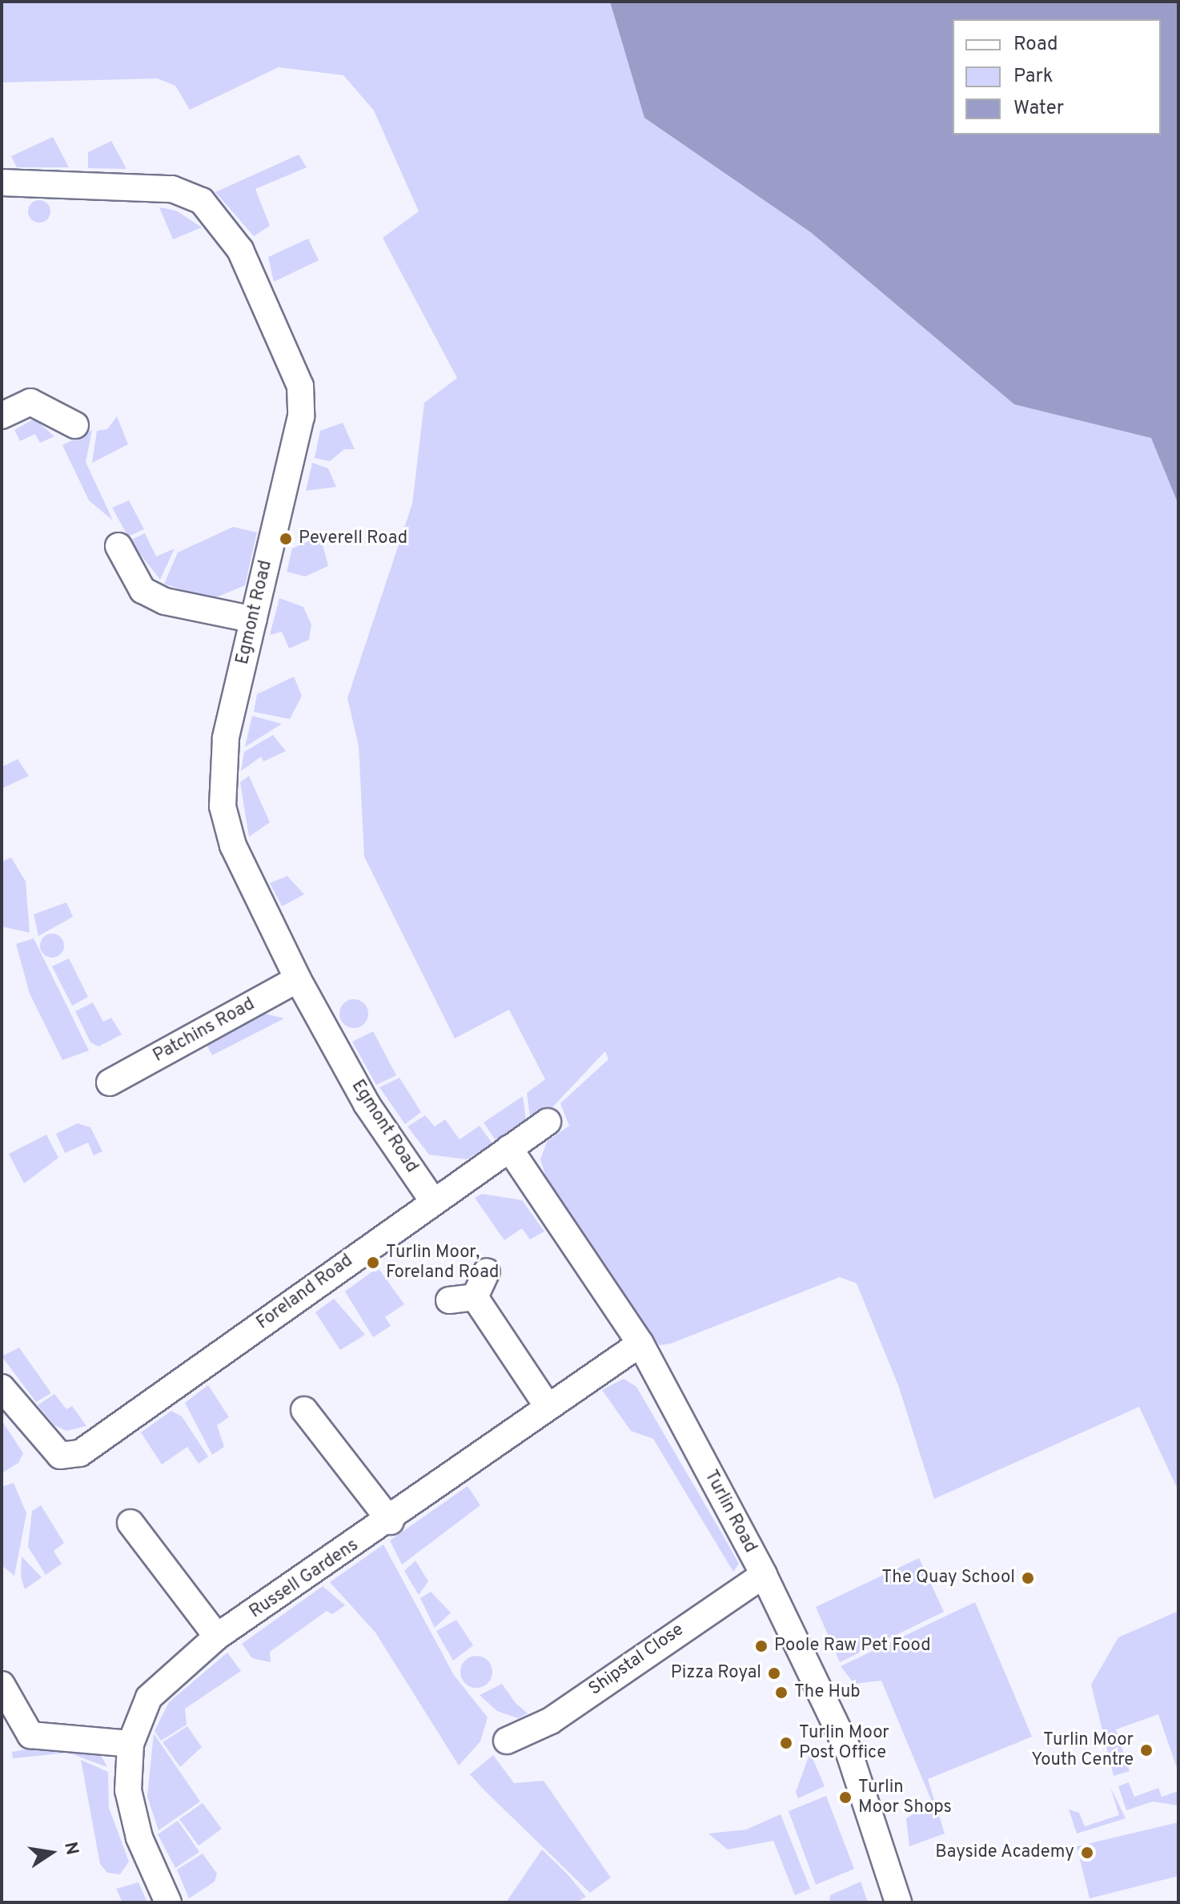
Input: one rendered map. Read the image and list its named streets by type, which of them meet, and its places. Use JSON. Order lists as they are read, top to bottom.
{
  "streets": {
    "street": [
      "Egmont Road",
      "Patchins Road",
      "Foreland Road",
      "Turlin Road",
      "Russell Gardens",
      "Shipstal Close"
    ]
  },
  "crossings": [
    ["Egmont Road", "Patchins Road"],
    ["Egmont Road", "Foreland Road"],
    ["Foreland Road", "Turlin Road"],
    ["Turlin Road", "Russell Gardens"],
    ["Turlin Road", "Shipstal Close"]
  ],
  "places": [
    "Peverell Road",
    "Turlin Moor, Foreland Road",
    "The Quay School",
    "Poole Raw Pet Food",
    "Pizza Royal",
    "The Hub",
    "Turlin Moor Post Office",
    "Turlin Moor Youth Centre",
    "Turlin Moor Shops",
    "Bayside Academy"
  ],
  "legend": ["Road", "Park", "Water"],
  "north": "right"
}
